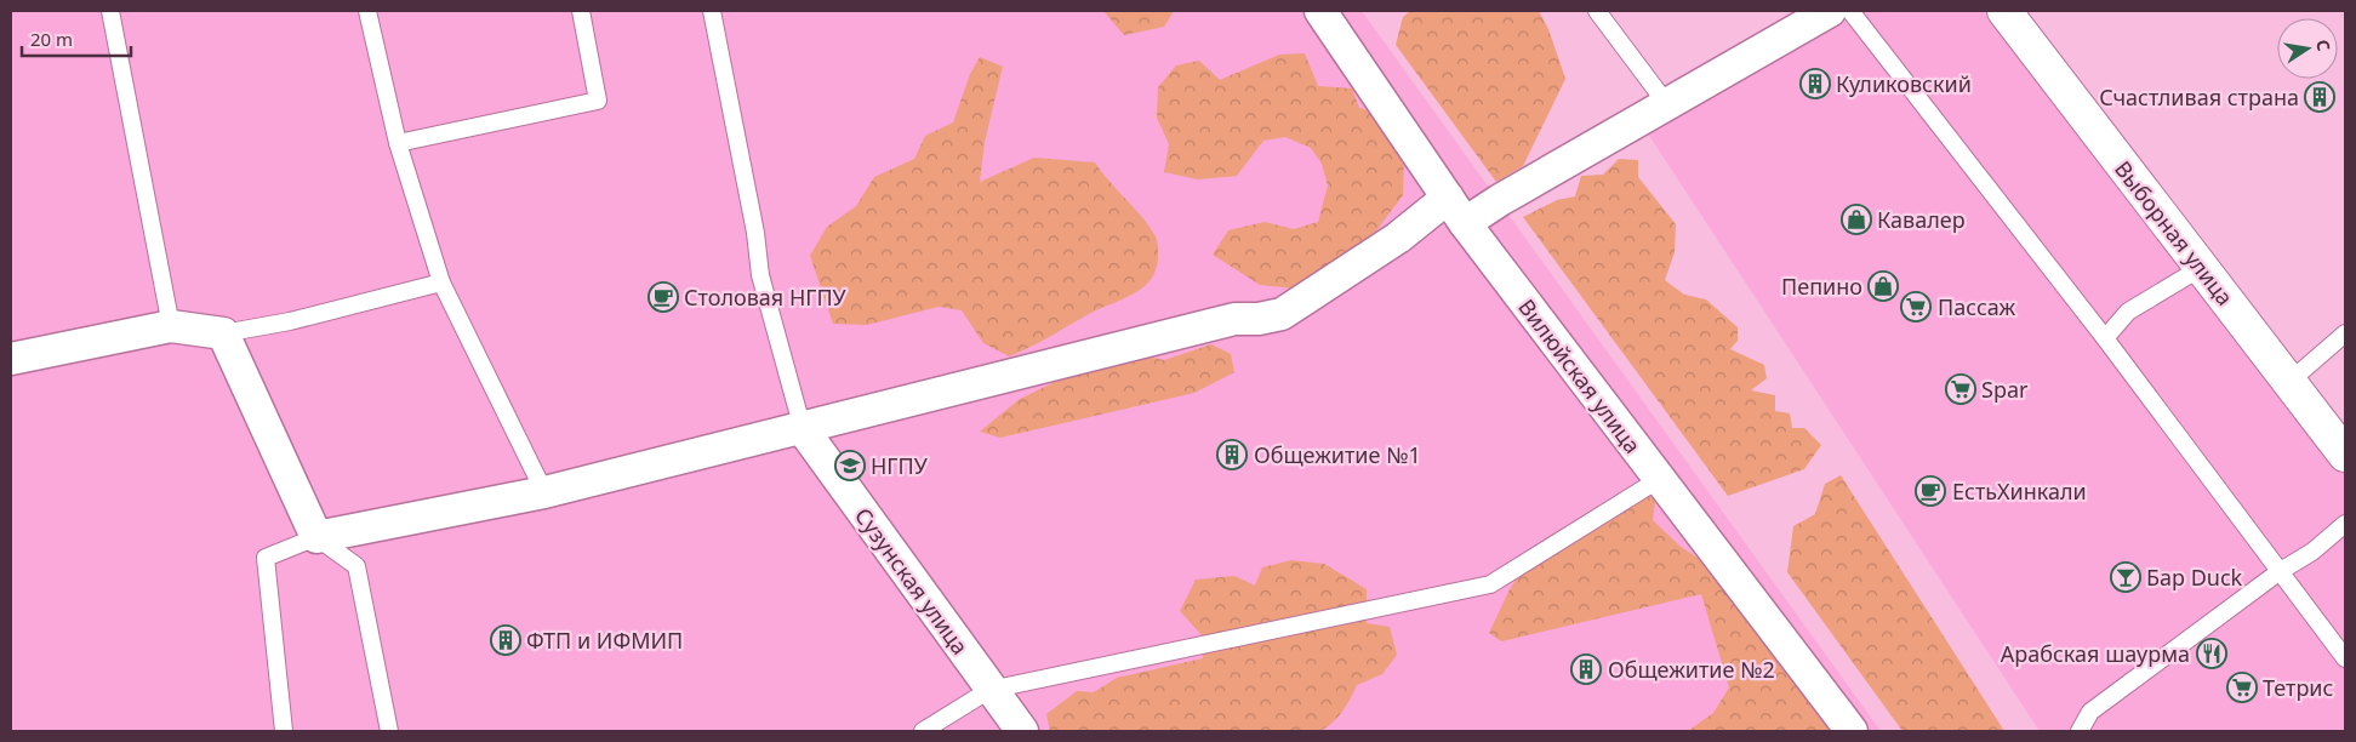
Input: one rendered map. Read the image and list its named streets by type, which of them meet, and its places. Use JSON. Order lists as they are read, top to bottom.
{
  "streets": {
    "main road": ["Выборная улица"],
    "street": ["Вилюйская улица", "Сузунская улица"]
  },
  "places": {
    "building": [
      "Куликовский",
      "Счастливая страна",
      "Общежитие №1",
      "ФТП и ИФМИП",
      "Общежитие №2"
    ],
    "shop": ["Кавалер", "Пепино"],
    "cafe": ["Столовая НГПУ", "ЕстьХинкали"],
    "supermarket": ["Пассаж", "Spar", "Тетрис"],
    "school or university": ["НГПУ"],
    "bar": ["Бар Duck"],
    "restaurant": ["Арабская шаурма"]
  },
  "scale_bar": "20 m",
  "north": "right"
}
